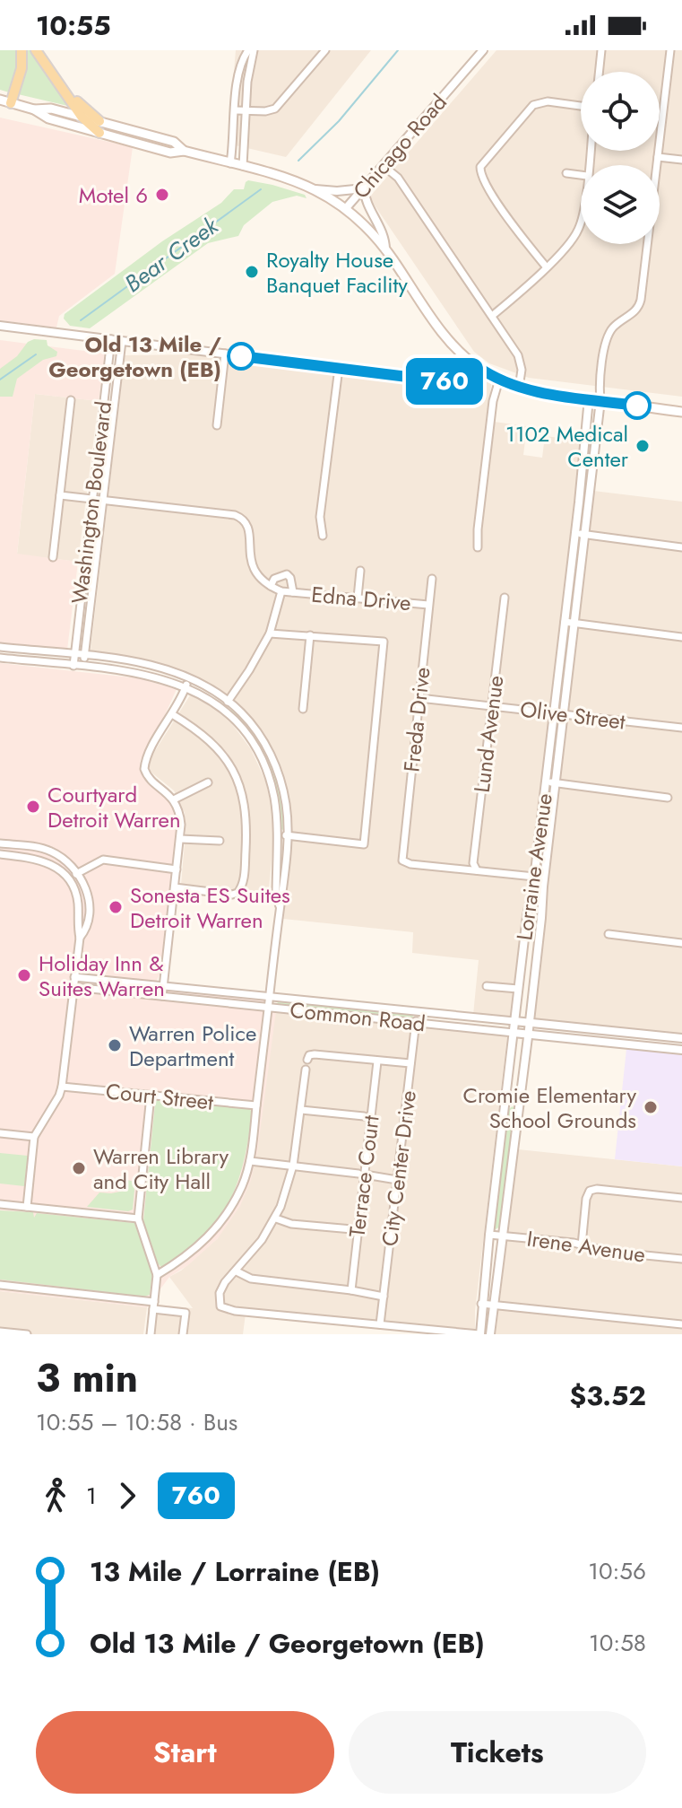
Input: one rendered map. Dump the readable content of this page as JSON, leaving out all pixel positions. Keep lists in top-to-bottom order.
{
  "streets": {
    "main road": ["Chicago Road"],
    "street": [
      "Washington Boulevard",
      "Edna Drive",
      "Olive Street",
      "Freda Drive",
      "Lund Avenue",
      "Lorraine Avenue",
      "Common Road",
      "Court Street",
      "City Center Drive",
      "Terrace Court",
      "Irene Avenue"
    ]
  },
  "crossings": [
    ["Edna Drive", "Freda Drive"],
    ["Olive Street", "Freda Drive"],
    ["Olive Street", "Lund Avenue"],
    ["Olive Street", "Lorraine Avenue"],
    ["Freda Drive", "Lund Avenue"],
    ["Lorraine Avenue", "Common Road"],
    ["Lorraine Avenue", "Irene Avenue"],
    ["Common Road", "City Center Drive"]
  ],
  "water": ["Bear Creek"],
  "places": [
    "Motel 6",
    "Royalty House Banquet Facility",
    "Old 13 Mile / Georgetown (EB)",
    "1102 Medical Center",
    "Courtyard Detroit Warren",
    "Sonesta ES Suites Detroit Warren",
    "Holiday Inn & Suites Warren",
    "Warren Police Department",
    "Cromie Elementary School Grounds",
    "Warren Library and City Hall"
  ],
  "lines": ["bus line 760"],
  "page": {
    "status": "10:55",
    "on_map": "760",
    "heading": ["3 min", "10:55 – 10:58 · Bus", "$3.52"],
    "legs": ["1", "760"],
    "list": [
      {
        "name": "13 Mile / Lorraine (EB)",
        "value": "10:56"
      },
      {
        "name": "Old 13 Mile / Georgetown (EB)",
        "value": "10:58"
      }
    ],
    "buttons": ["Start", "Tickets"]
  }
}
